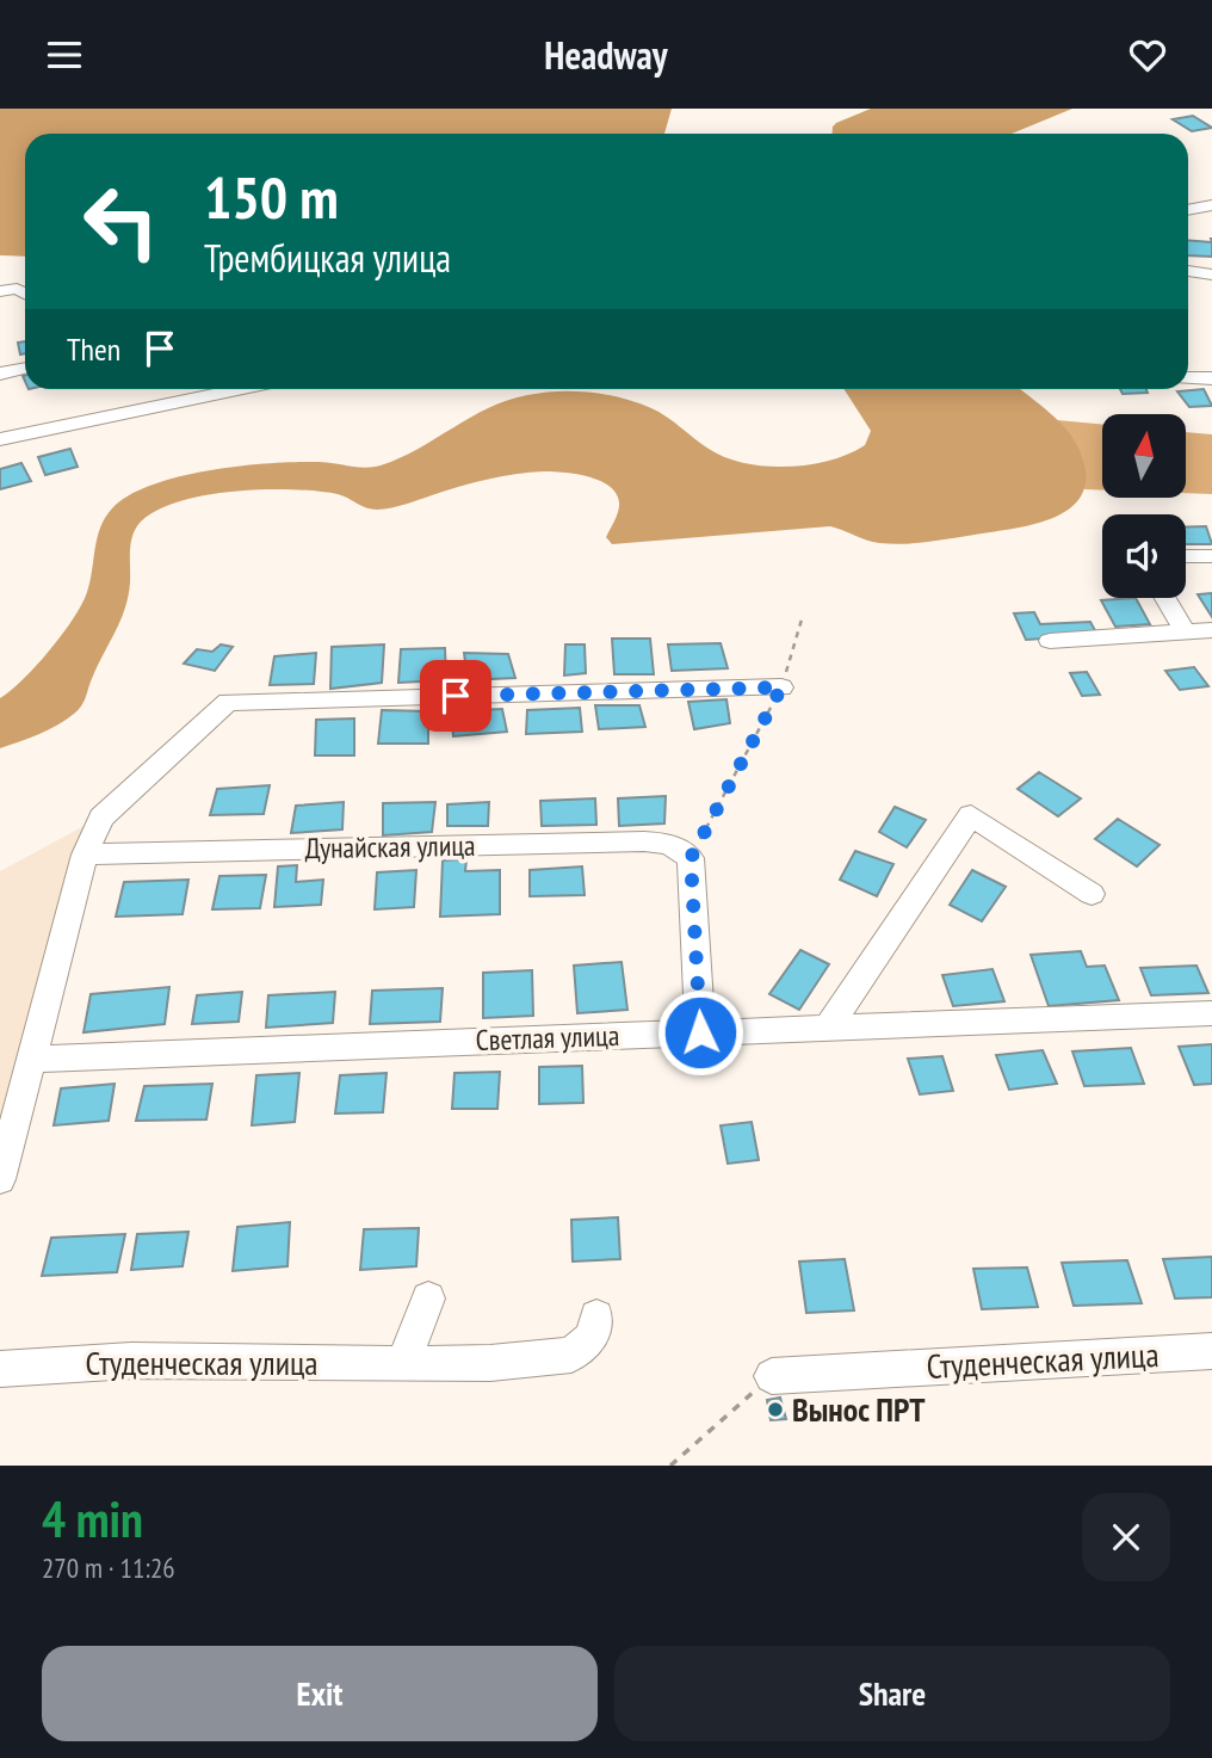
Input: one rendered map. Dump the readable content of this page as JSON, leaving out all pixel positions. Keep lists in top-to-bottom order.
{
  "streets": {
    "street": ["Дунайская улица", "Светлая улица", "Студенческая улица"]
  },
  "places": ["Вынос ПРТ"],
  "north": "top",
  "page": {
    "header": "Headway",
    "turn": ["150 m", "Трембицкая улица"],
    "then": "Then",
    "heading": ["4 min", "270 m · 11:26"],
    "buttons": ["Exit", "Share"]
  }
}
